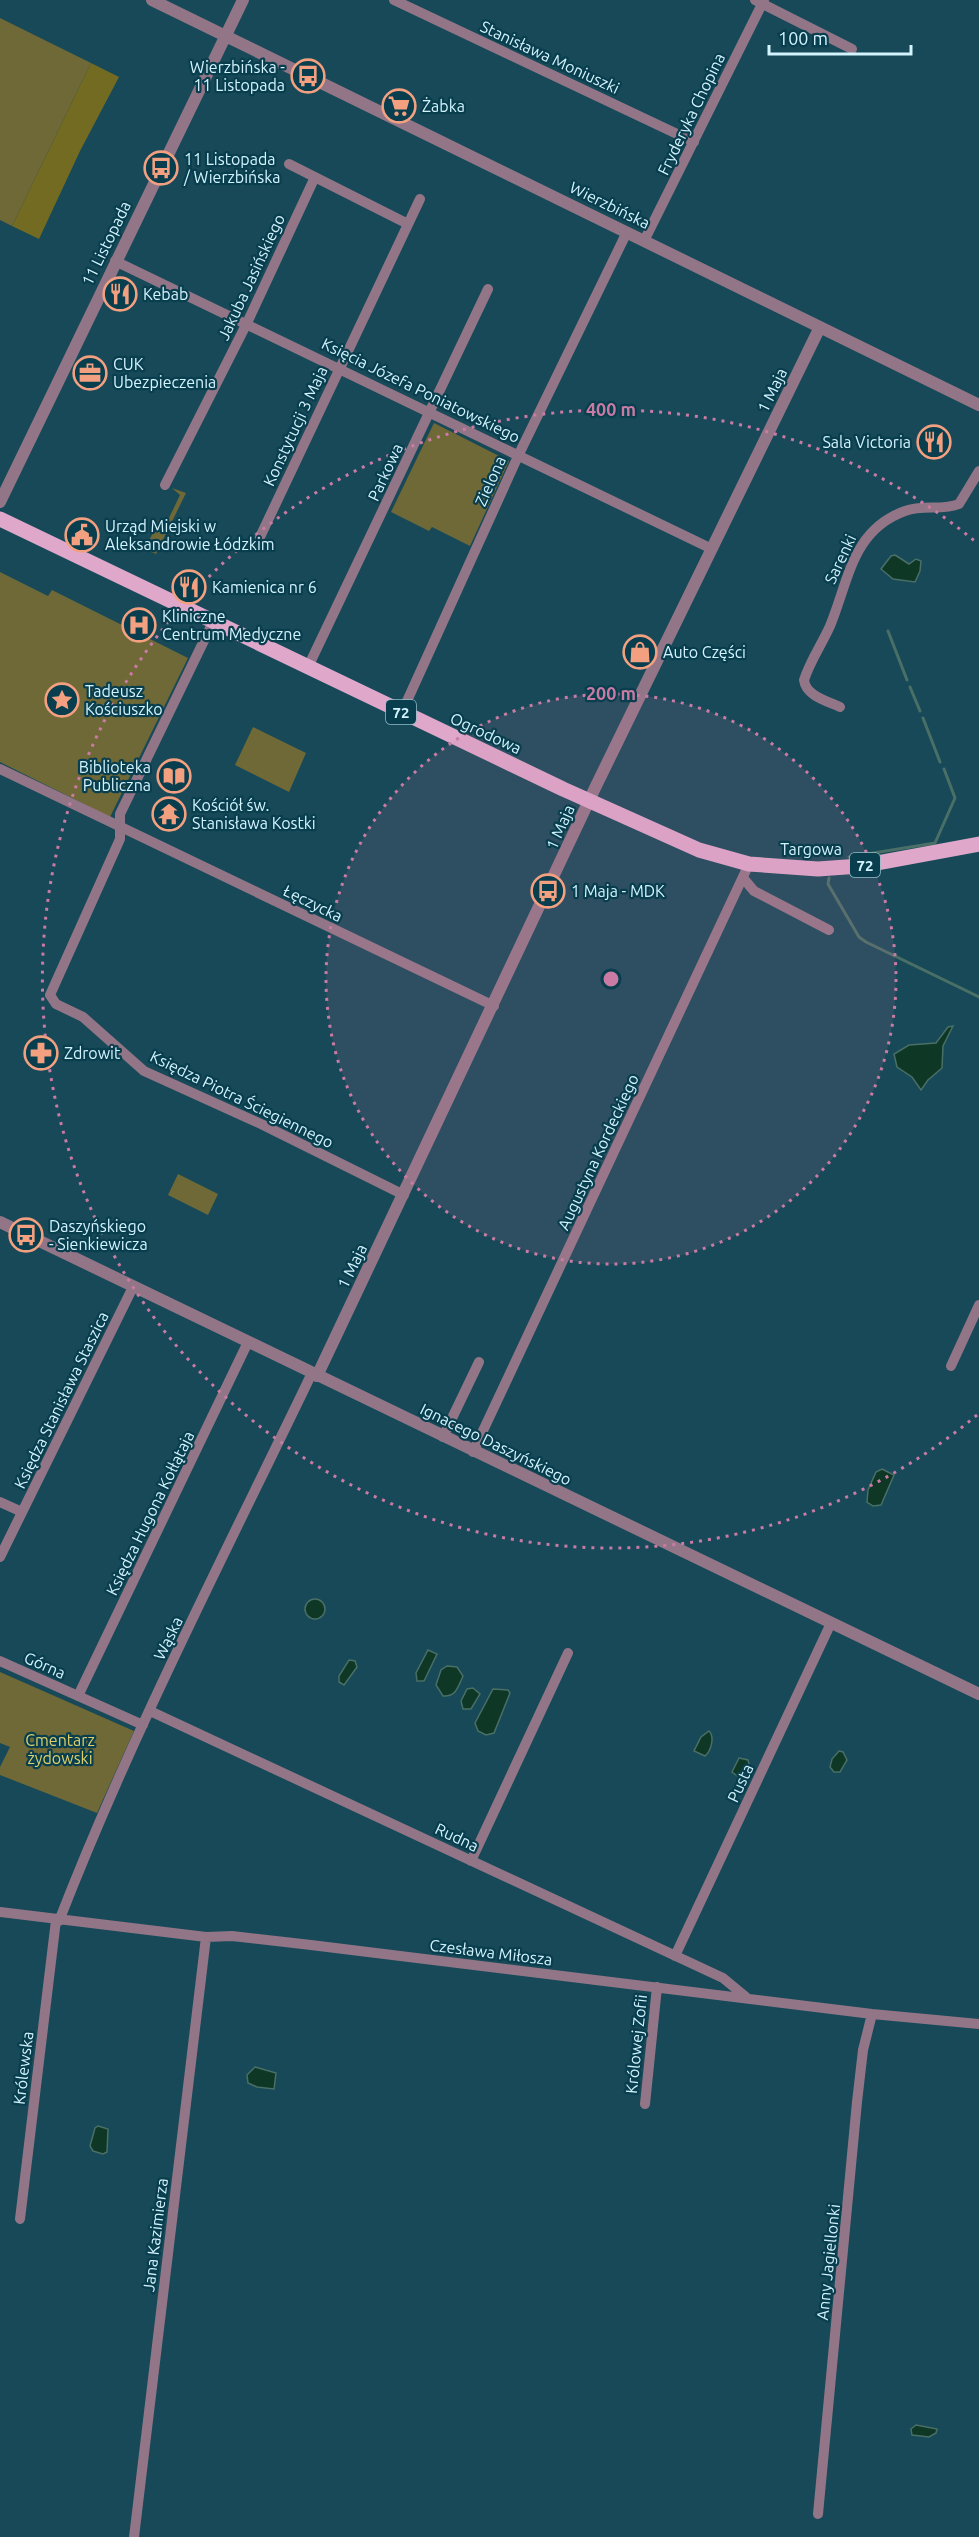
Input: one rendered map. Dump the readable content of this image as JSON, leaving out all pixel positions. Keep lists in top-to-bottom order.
{
  "streets": {
    "main road": ["72", "Ogrodowa", "Targowa"],
    "street": [
      "Stanisława Moniuszki",
      "Fryderyka Chopina",
      "Wierzbińska",
      "11 Listopada",
      "Jakuba Jasińskiego",
      "Księcia Józefa Poniatowskiego",
      "1 Maja",
      "Konstytucji 3 Maja",
      "Parkowa",
      "Zielona",
      "Sarenki",
      "Łęczycka",
      "Księdza Piotra Ściegiennego",
      "Augustyna Kordeckiego",
      "Księdza Stanisława Staszica",
      "Ignacego Daszyńskiego",
      "Księdza Hugona Kołłątaja",
      "Wąska",
      "Górna",
      "Pusta",
      "Rudna",
      "Czesława Miłosza",
      "Królowej Zofii",
      "Królewska",
      "Jana Kazimierza",
      "Anny Jagiellonki"
    ]
  },
  "crossings": [
    ["Stanisława Moniuszki", "Fryderyka Chopina"],
    ["Fryderyka Chopina", "Wierzbińska"],
    ["Wierzbińska", "11 Listopada"],
    ["Wierzbińska", "1 Maja"],
    ["Wierzbińska", "Zielona"],
    ["11 Listopada", "Księcia Józefa Poniatowskiego"],
    ["Jakuba Jasińskiego", "Księcia Józefa Poniatowskiego"],
    ["Księcia Józefa Poniatowskiego", "1 Maja"],
    ["Księcia Józefa Poniatowskiego", "Konstytucji 3 Maja"],
    ["Księcia Józefa Poniatowskiego", "Parkowa"],
    ["Księcia Józefa Poniatowskiego", "Zielona"],
    ["1 Maja", "Ogrodowa"],
    ["1 Maja", "Łęczycka"],
    ["1 Maja", "Księdza Piotra Ściegiennego"],
    ["1 Maja", "Ignacego Daszyńskiego"],
    ["1 Maja", "Wąska"],
    ["Parkowa", "Ogrodowa"],
    ["Zielona", "Ogrodowa"],
    ["72", "Ogrodowa"],
    ["Ogrodowa", "Targowa"],
    ["Ogrodowa", "Augustyna Kordeckiego"],
    ["Targowa", "Augustyna Kordeckiego"],
    ["Łęczycka", "Księdza Piotra Ściegiennego"],
    ["Augustyna Kordeckiego", "Ignacego Daszyńskiego"],
    ["Księdza Stanisława Staszica", "Ignacego Daszyńskiego"],
    ["Ignacego Daszyńskiego", "Księdza Hugona Kołłątaja"],
    ["Ignacego Daszyńskiego", "Wąska"],
    ["Ignacego Daszyńskiego", "Pusta"],
    ["Księdza Hugona Kołłątaja", "Górna"],
    ["Wąska", "Rudna"],
    ["Wąska", "Czesława Miłosza"],
    ["Wąska", "Królewska"],
    ["Pusta", "Rudna"],
    ["Rudna", "Czesława Miłosza"],
    ["Czesława Miłosza", "Królowej Zofii"],
    ["Czesława Miłosza", "Królewska"],
    ["Czesława Miłosza", "Jana Kazimierza"],
    ["Czesława Miłosza", "Anny Jagiellonki"]
  ],
  "parks": ["Cmentarz żydowski"],
  "places": {
    "bus stop": [
      "Wierzbińska - 11 Listopada",
      "11 Listopada / Wierzbińska",
      "1 Maja - MDK",
      "Daszyńskiego - Sienkiewicza"
    ],
    "supermarket": ["Żabka"],
    "restaurant": ["Kebab", "Sala Victoria", "Kamienica nr 6"],
    "office": ["CUK Ubezpieczenia"],
    "public building": ["Urząd Miejski w Aleksandrowie Łódzkim"],
    "hospital": ["Kliniczne Centrum Medyczne"],
    "shop": ["Auto Części"],
    "place": ["Tadeusz Kościuszko"],
    "library": ["Biblioteka Publiczna"],
    "temple": ["Kościół św. Stanisława Kostki"],
    "pharmacy": ["Zdrowit"]
  },
  "scale_bar": "100 m",
  "rings": ["400 m", "200 m"]
}
